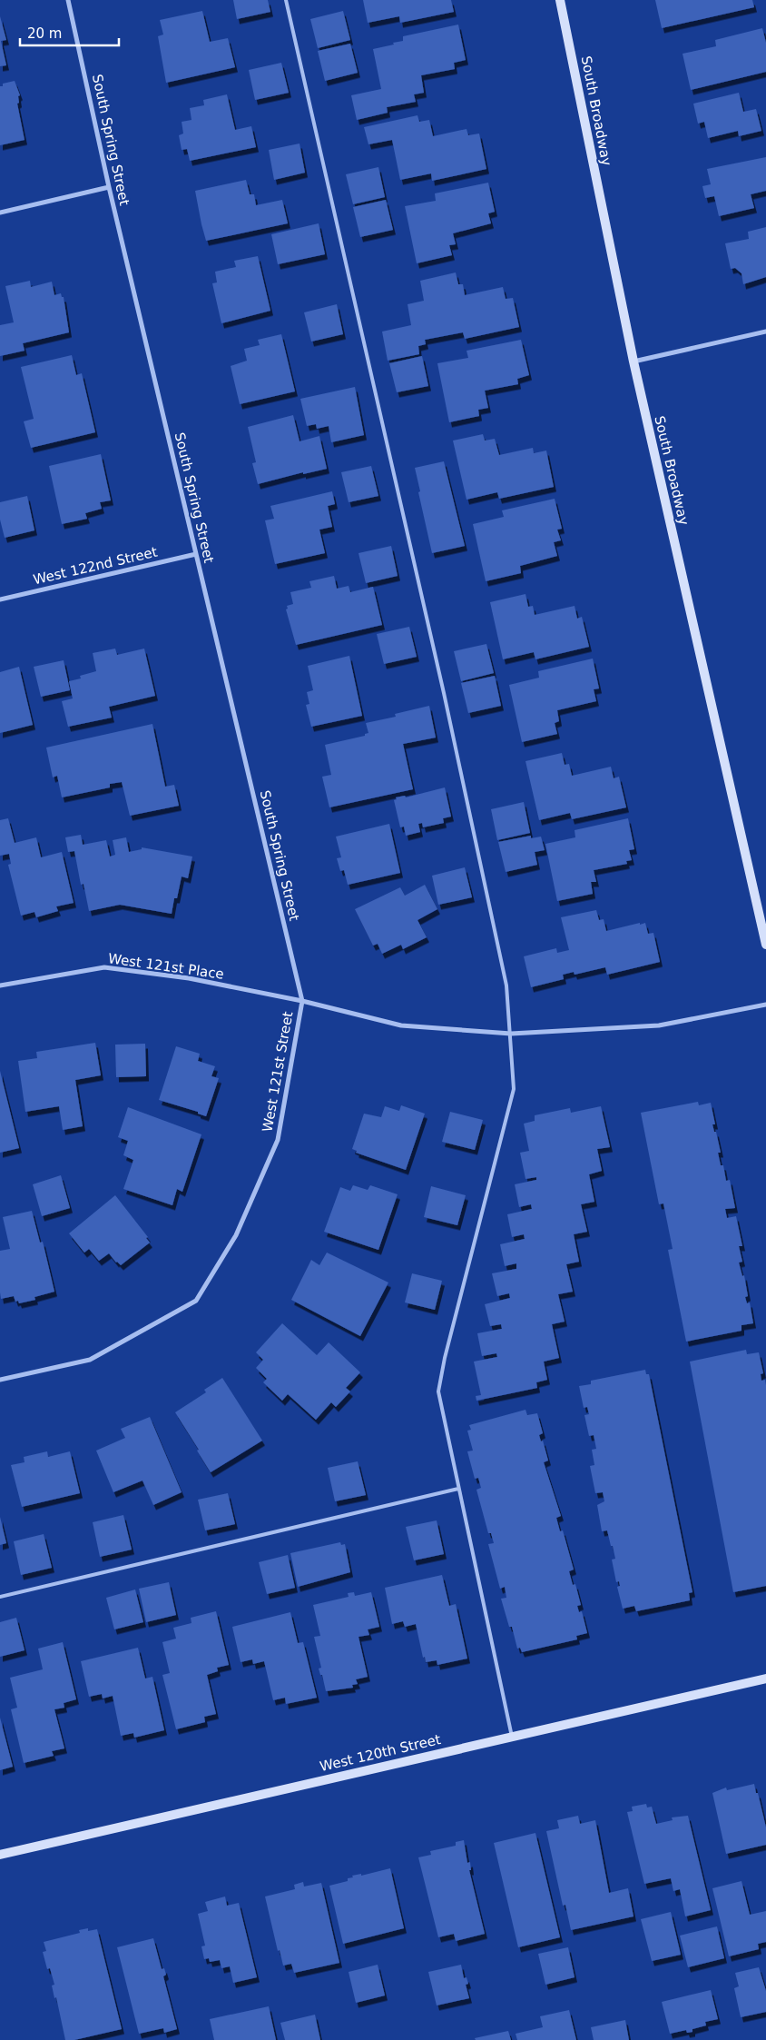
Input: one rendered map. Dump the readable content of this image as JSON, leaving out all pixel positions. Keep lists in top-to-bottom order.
{
  "streets": {
    "main road": ["South Broadway", "West 120th Street"],
    "street": [
      "South Spring Street",
      "West 122nd Street",
      "West 121st Place",
      "West 121st Street"
    ]
  },
  "crossings": [
    ["South Spring Street", "West 122nd Street"],
    ["South Spring Street", "West 121st Place"],
    ["South Spring Street", "West 121st Street"],
    ["West 121st Place", "West 121st Street"]
  ],
  "scale_bar": "20 m"
}
